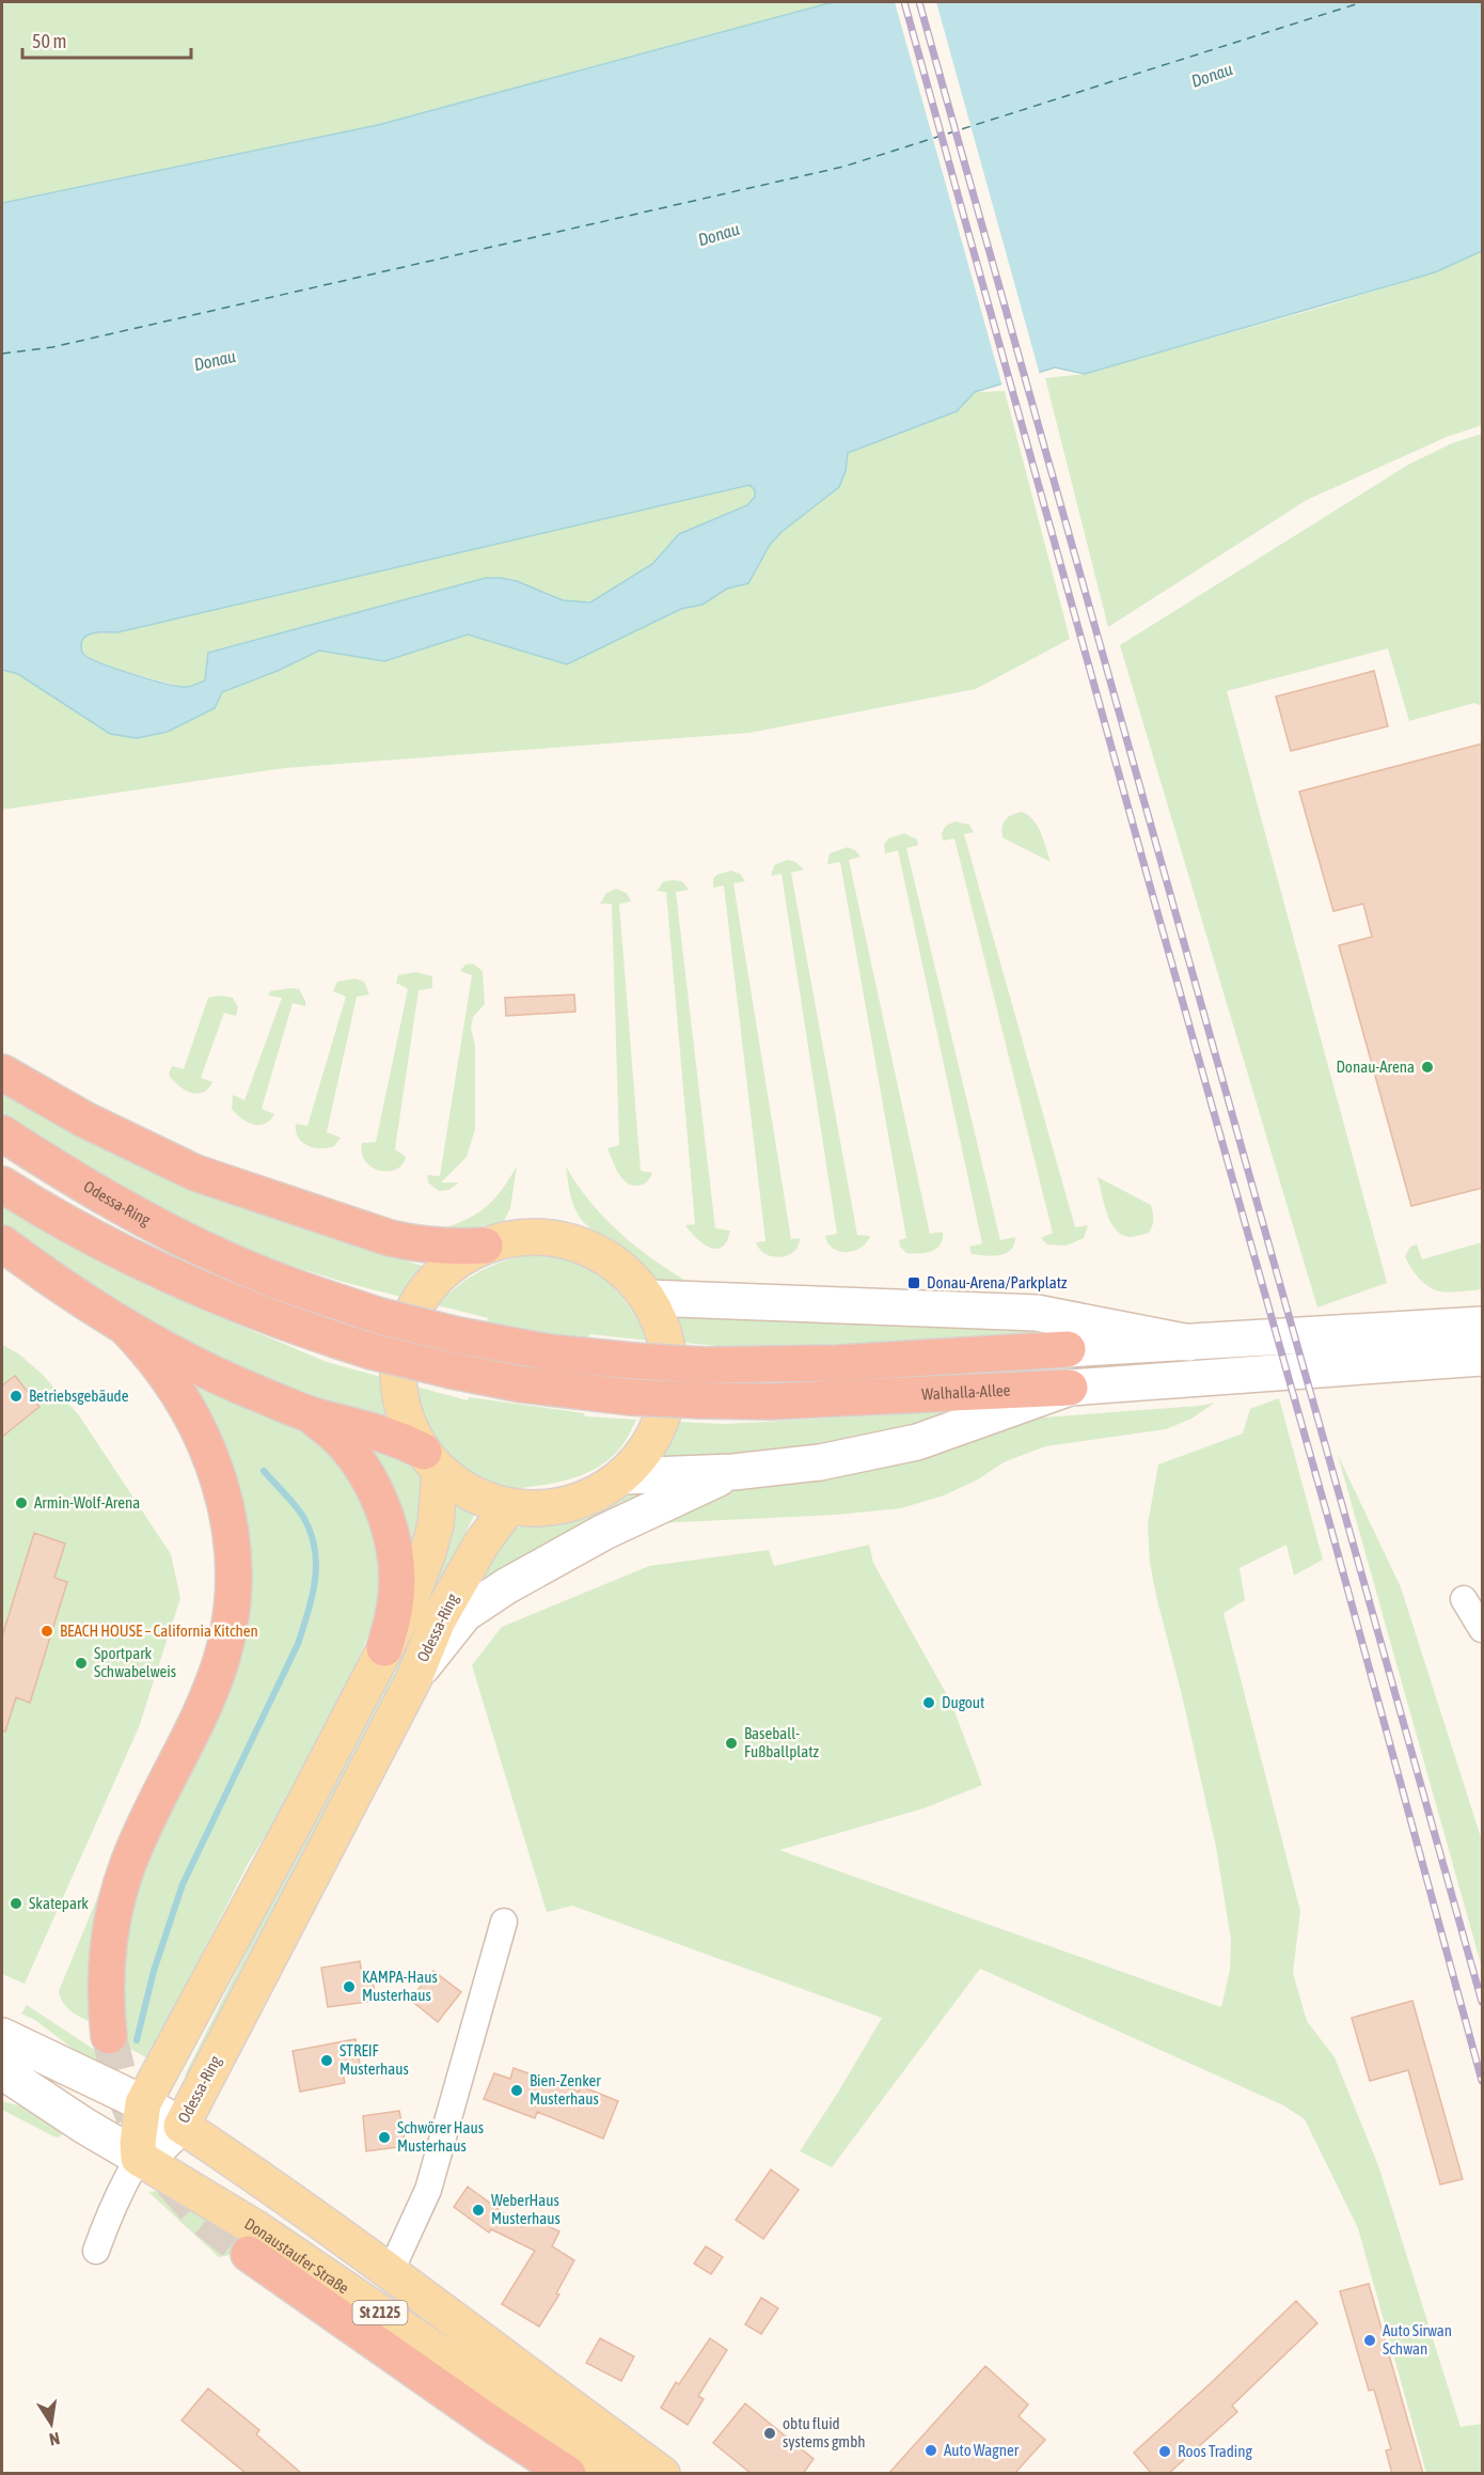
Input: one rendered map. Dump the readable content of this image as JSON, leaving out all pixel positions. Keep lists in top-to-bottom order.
{
  "streets": {
    "highway": ["Odessa-Ring", "Walhalla-Allee"],
    "main road": ["Donaustaufer Straße", "St 2125"]
  },
  "crossings": [
    ["Odessa-Ring", "Donaustaufer Straße"],
    ["Odessa-Ring", "St 2125"]
  ],
  "water": ["Donau"],
  "places": {
    "other": [
      "Donau-Arena",
      "Betriebsgebäude",
      "Armin-Wolf-Arena",
      "BEACH HOUSE – California Kitchen",
      "Sportpark Schwabelweis",
      "Dugout",
      "Baseball- Fußballplatz",
      "Skatepark",
      "KAMPA-Haus Musterhaus",
      "STREIF Musterhaus",
      "Bien-Zenker Musterhaus",
      "Schwörer Haus Musterhaus",
      "WeberHaus Musterhaus",
      "Auto Sirwan Schwan",
      "obtu fluid systems gmbh",
      "Auto Wagner",
      "Roos Trading"
    ],
    "transit": ["Donau-Arena/Parkplatz"]
  },
  "scale_bar": "50 m",
  "north": "bottom"
}
